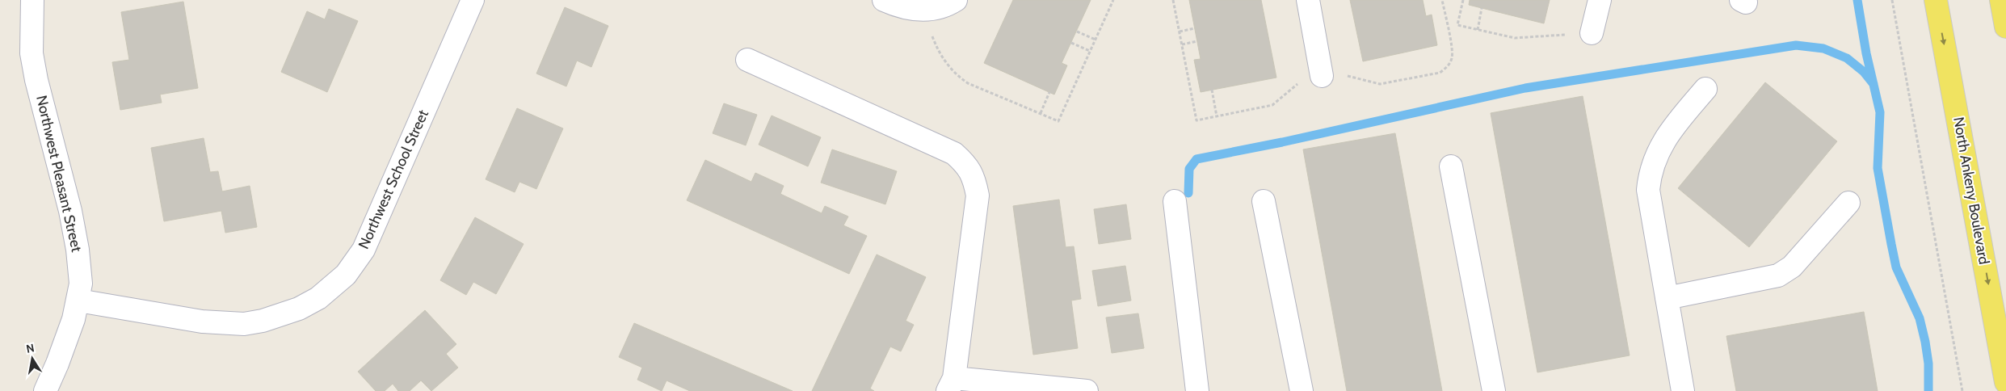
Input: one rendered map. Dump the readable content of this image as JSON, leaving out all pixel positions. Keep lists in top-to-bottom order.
{
  "streets": {
    "main road": ["North Ankeny Boulevard"],
    "street": ["Northwest Pleasant Street", "Northwest School Street"]
  },
  "crossings": [
    ["Northwest Pleasant Street", "Northwest School Street"]
  ],
  "one_way": ["North Ankeny Boulevard"],
  "north": "top"
}
